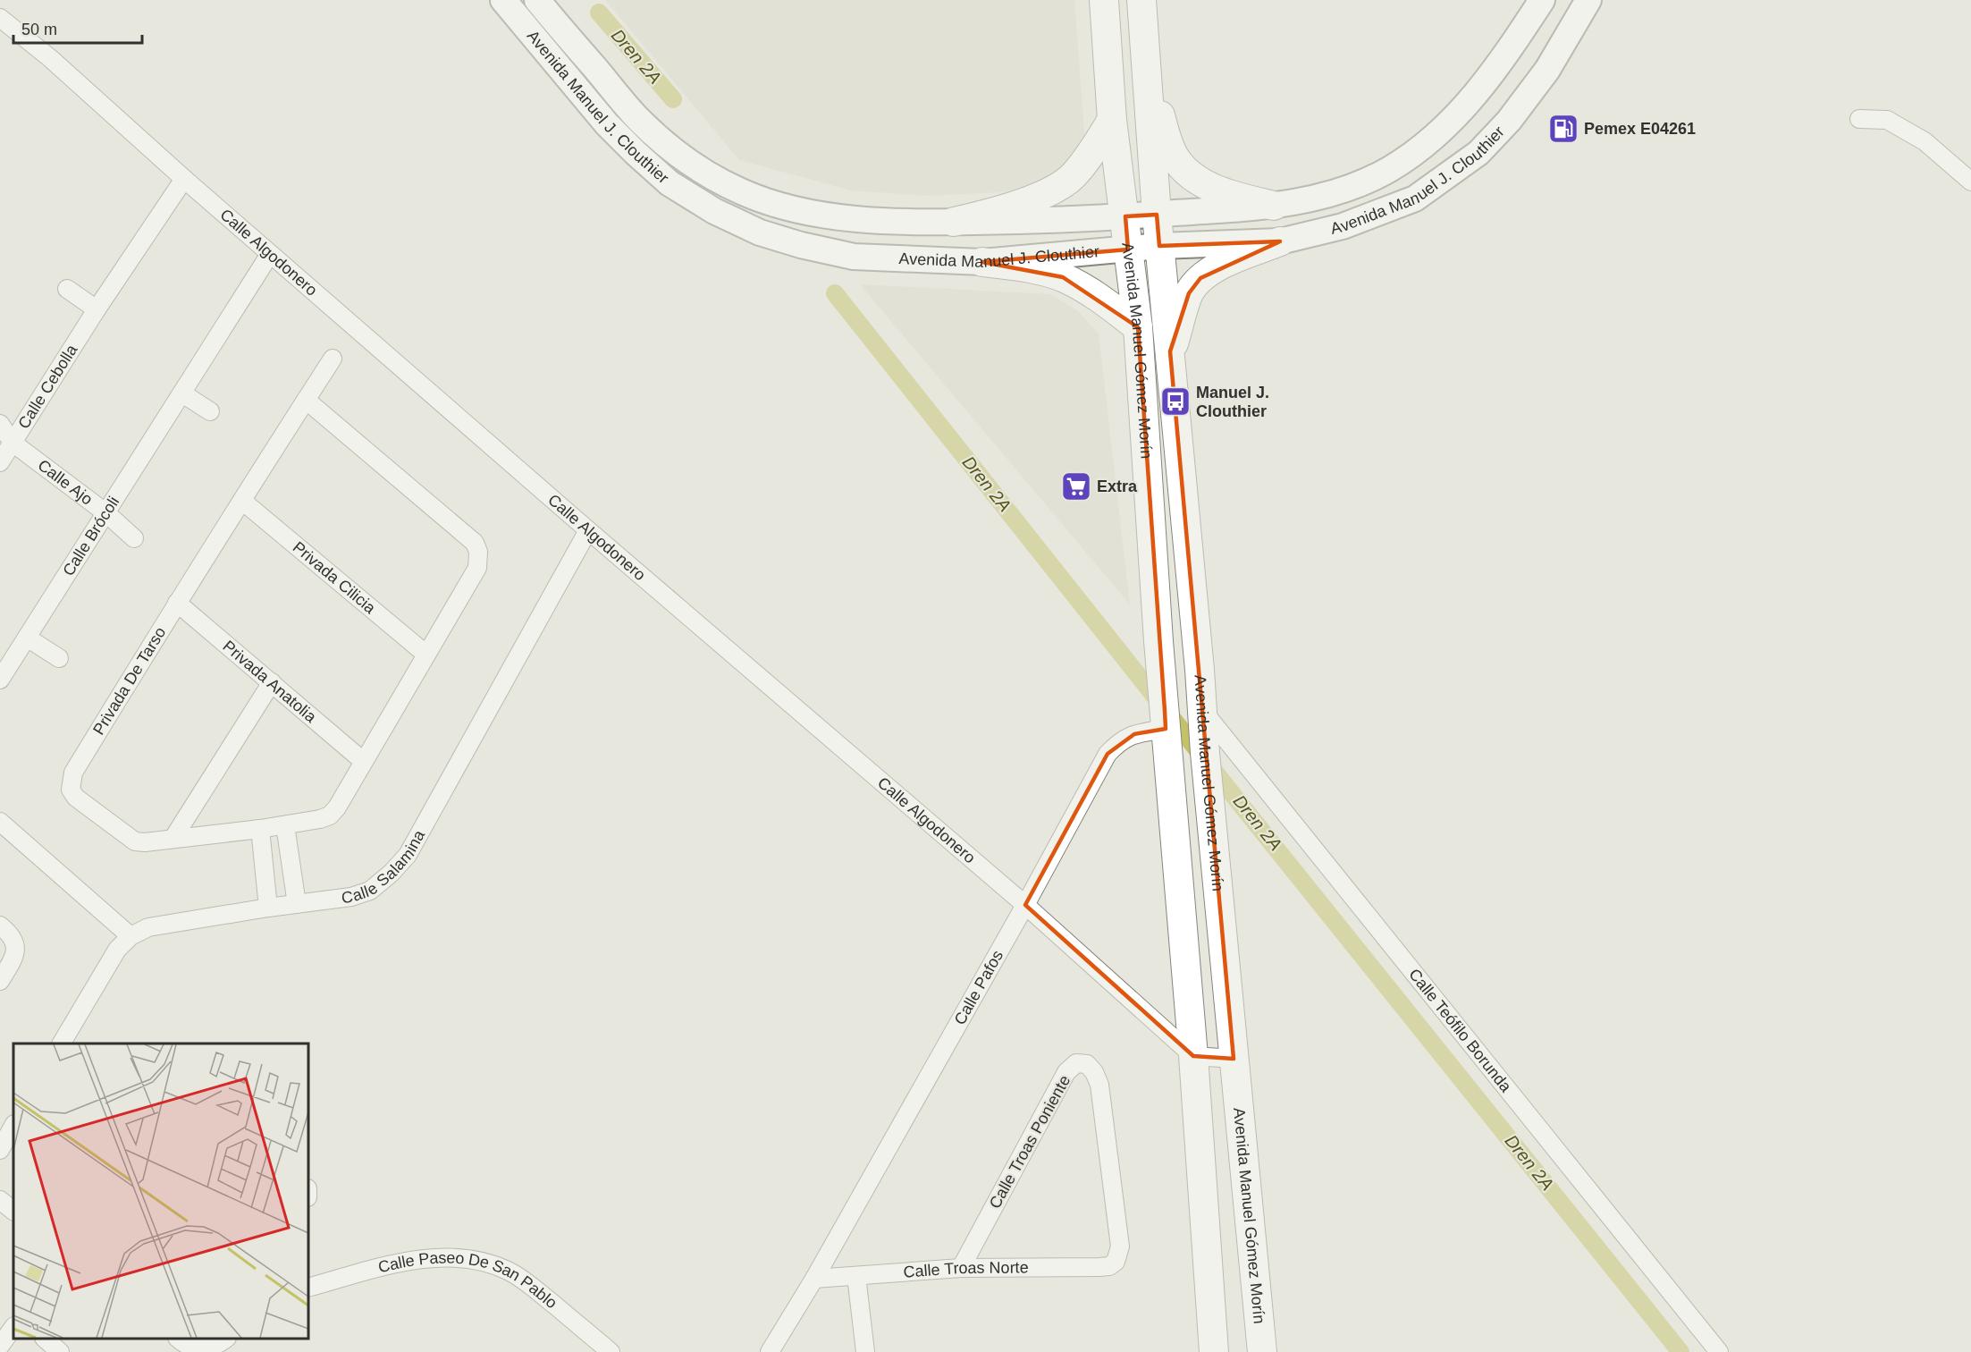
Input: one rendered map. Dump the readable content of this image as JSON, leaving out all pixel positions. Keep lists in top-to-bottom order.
{
  "streets": {
    "main road": ["Avenida Manuel J. Clouthier", "Avenida Manuel Gómez Morín"],
    "street": [
      "Calle Algodonero",
      "Calle Cebolla",
      "Calle Ajo",
      "Calle Brócoli",
      "Privada Cilicia",
      "Privada De Tarso",
      "Privada Anatolia",
      "Calle Salamina",
      "Calle Pafos",
      "Calle Teófilo Borunda",
      "Calle Troas Poniente",
      "Calle Troas Norte",
      "Calle Paseo De San Pablo"
    ]
  },
  "crossings": [
    ["Avenida Manuel J. Clouthier", "Avenida Manuel Gómez Morín"],
    ["Calle Algodonero", "Avenida Manuel Gómez Morín"],
    ["Calle Algodonero", "Calle Cebolla"],
    ["Calle Algodonero", "Calle Brócoli"],
    ["Calle Algodonero", "Calle Salamina"],
    ["Calle Algodonero", "Calle Pafos"],
    ["Avenida Manuel Gómez Morín", "Calle Pafos"],
    ["Avenida Manuel Gómez Morín", "Calle Teófilo Borunda"],
    ["Calle Cebolla", "Calle Ajo"],
    ["Calle Ajo", "Calle Brócoli"],
    ["Privada Cilicia", "Privada De Tarso"],
    ["Privada De Tarso", "Privada Anatolia"],
    ["Calle Pafos", "Calle Troas Norte"],
    ["Calle Troas Poniente", "Calle Troas Norte"]
  ],
  "water": ["Dren 2A"],
  "places": {
    "fuel station": ["Pemex E04261"],
    "bus stop": ["Manuel J. Clouthier"],
    "supermarket": ["Extra"]
  },
  "scale_bar": "50 m"
}
